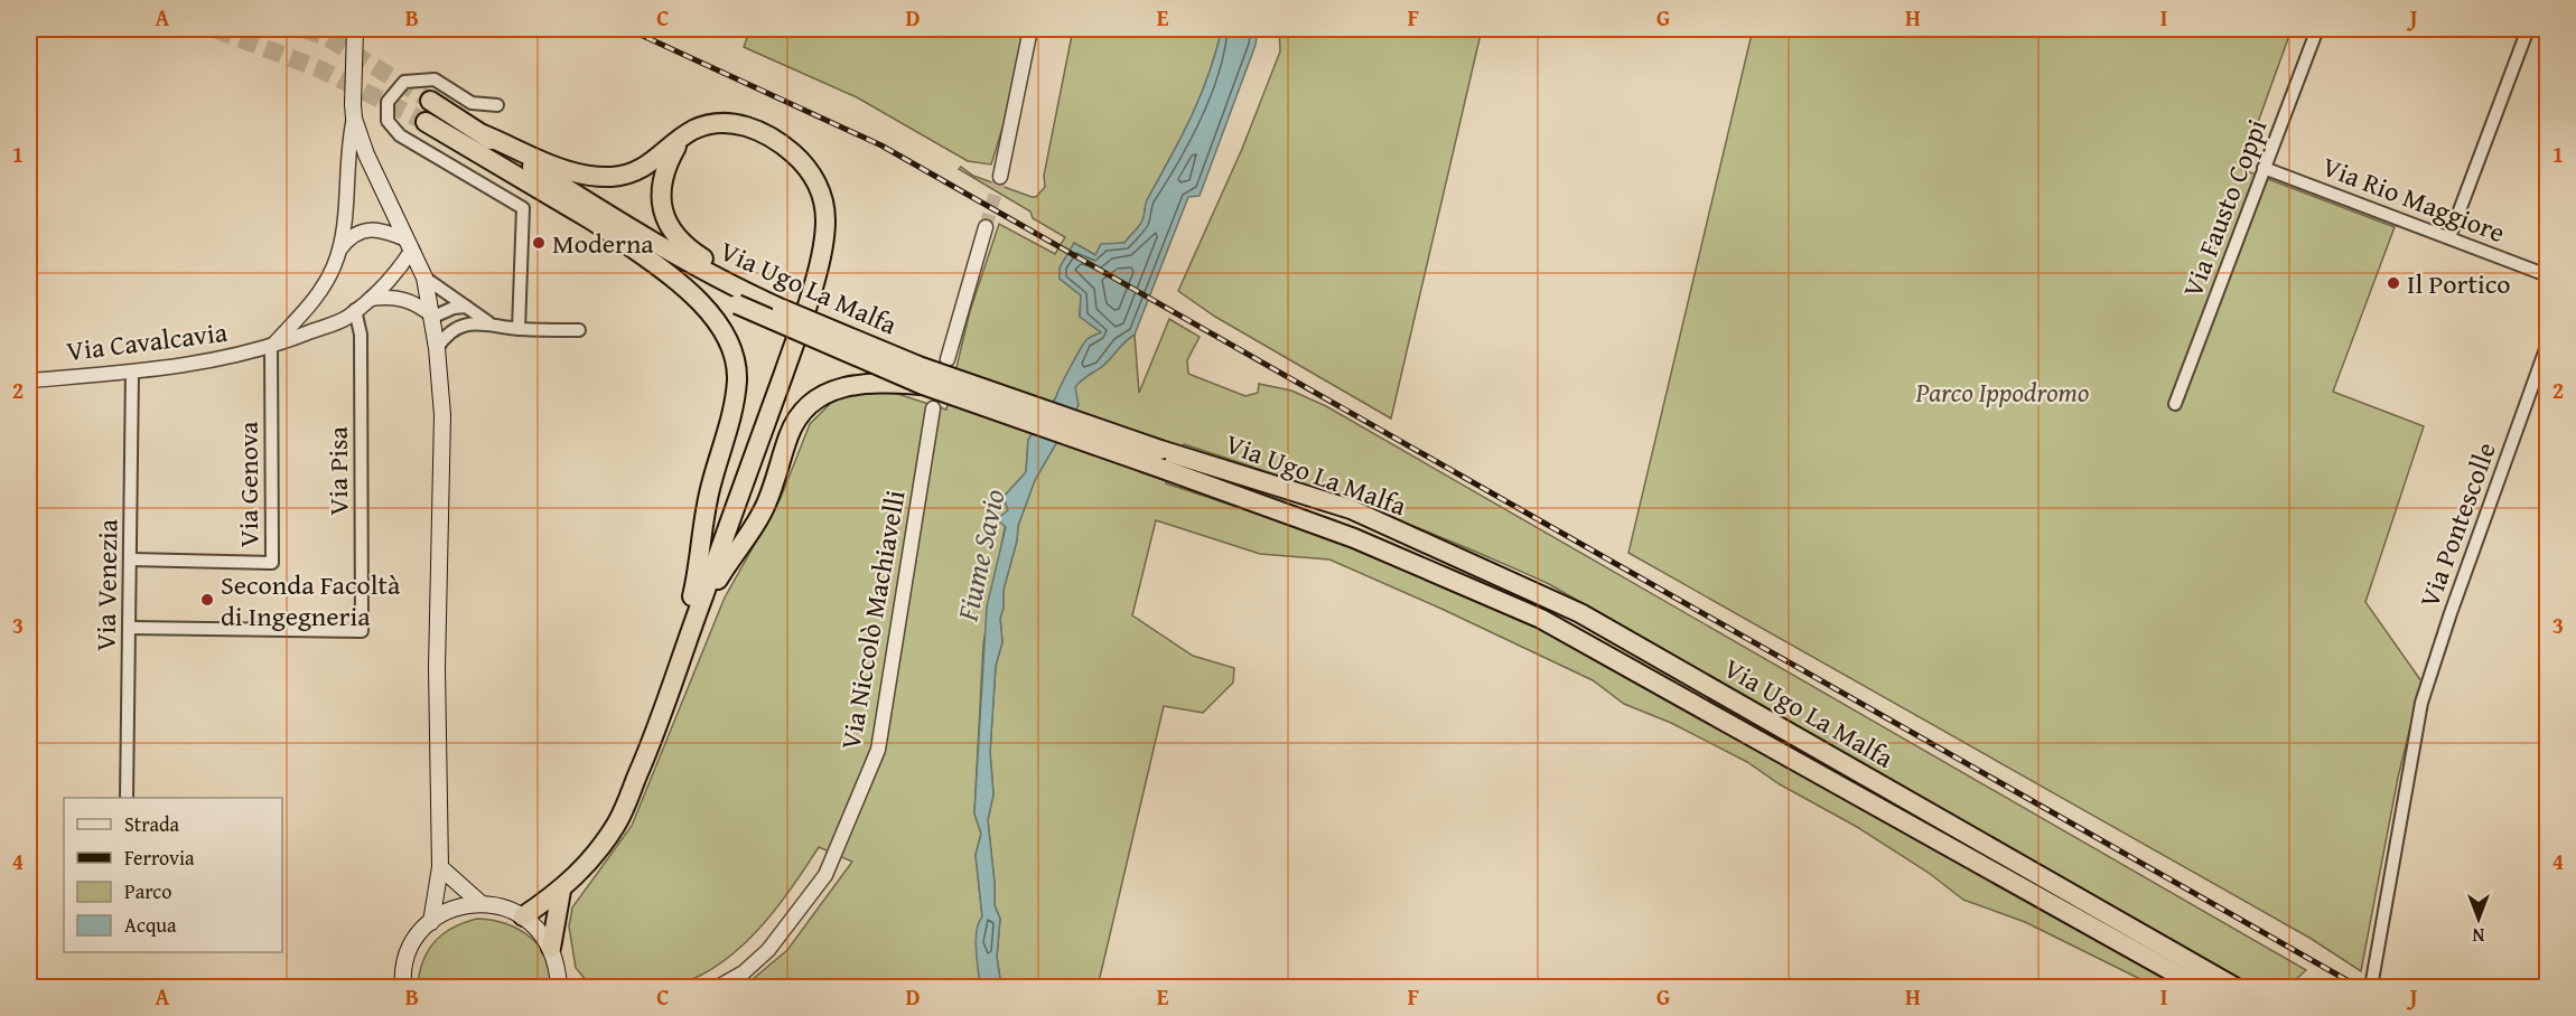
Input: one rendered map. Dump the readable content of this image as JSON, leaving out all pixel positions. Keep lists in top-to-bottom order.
{
  "streets": {
    "highway": ["Via Ugo La Malfa"],
    "street": [
      "Via Rio Maggiore",
      "Via Fausto Coppi",
      "Via Cavalcavia",
      "Via Pisa",
      "Via Genova",
      "Via Pontescolle",
      "Via Venezia",
      "Via Niccolò Machiavelli"
    ]
  },
  "crossings": [
    ["Via Rio Maggiore", "Via Fausto Coppi"],
    ["Via Cavalcavia", "Via Pisa"],
    ["Via Cavalcavia", "Via Genova"],
    ["Via Cavalcavia", "Via Venezia"],
    ["Via Pisa", "Via Venezia"],
    ["Via Genova", "Via Venezia"]
  ],
  "water": ["Fiume Savio"],
  "parks": ["Parco Ippodromo"],
  "places": ["Moderna", "Il Portico", "Seconda Facoltà di Ingegneria"],
  "legend": [
    "Strada",
    "Ferrovia",
    "Parco",
    "Acqua"
  ],
  "north": "bottom",
  "grid": {
    "columns": [
      "A",
      "B",
      "C",
      "D",
      "E",
      "F",
      "G",
      "H",
      "I",
      "J"
    ],
    "rows": [
      "1",
      "2",
      "3",
      "4"
    ]
  }
}
